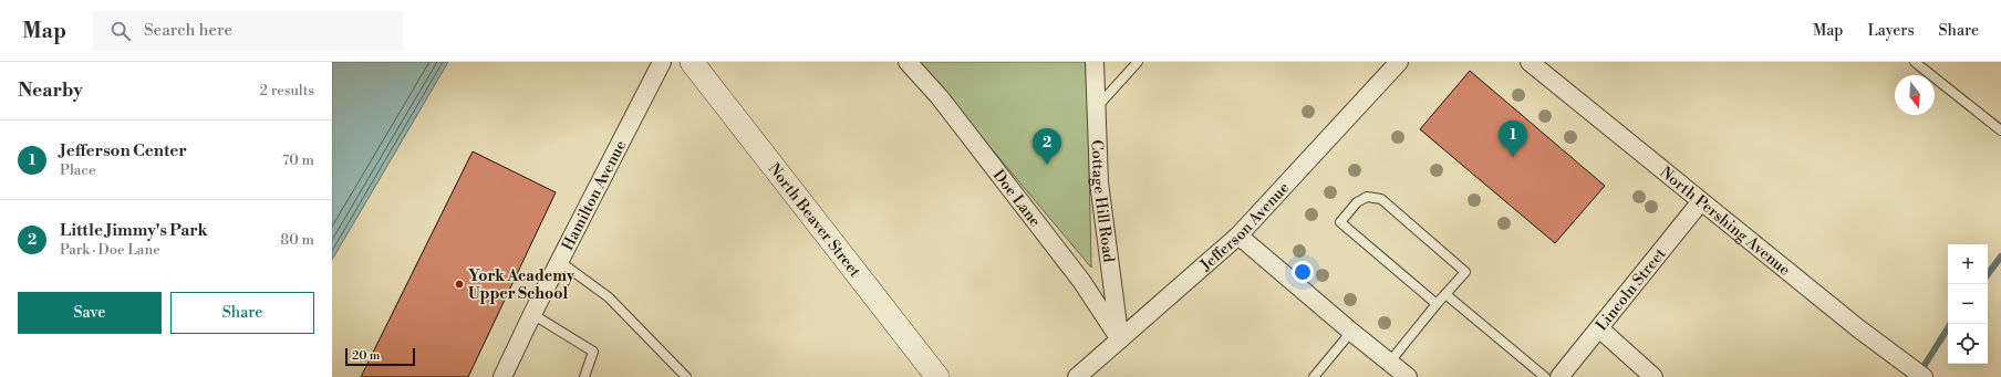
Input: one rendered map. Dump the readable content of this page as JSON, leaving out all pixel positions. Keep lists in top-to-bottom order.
{
  "streets": {
    "street": [
      "Hamilton Avenue",
      "Doe Lane",
      "Cottage Hill Road",
      "North Beaver Street",
      "North Pershing Avenue",
      "Jefferson Avenue",
      "Lincoln Street"
    ]
  },
  "crossings": [
    ["Doe Lane", "Cottage Hill Road"],
    ["Doe Lane", "Jefferson Avenue"],
    ["Cottage Hill Road", "Jefferson Avenue"],
    ["North Pershing Avenue", "Lincoln Street"]
  ],
  "places": ["York Academy Upper School"],
  "scale_bar": "20 m",
  "north": "bottom",
  "page": {
    "header": "Map",
    "search": "Search here",
    "nav": ["Map", "Layers", "Share"],
    "heading": ["Nearby", "2 results"],
    "list": [
      {
        "mark": "1",
        "name": "Jefferson Center",
        "note": "Place",
        "value": "70 m"
      },
      {
        "mark": "2",
        "name": "Little Jimmy's Park",
        "note": "Park · Doe Lane",
        "value": "80 m"
      }
    ],
    "pins": ["1", "2"],
    "map_buttons": ["+", "−"],
    "buttons": ["Save", "Share"],
    "scale": "20 m"
  }
}
